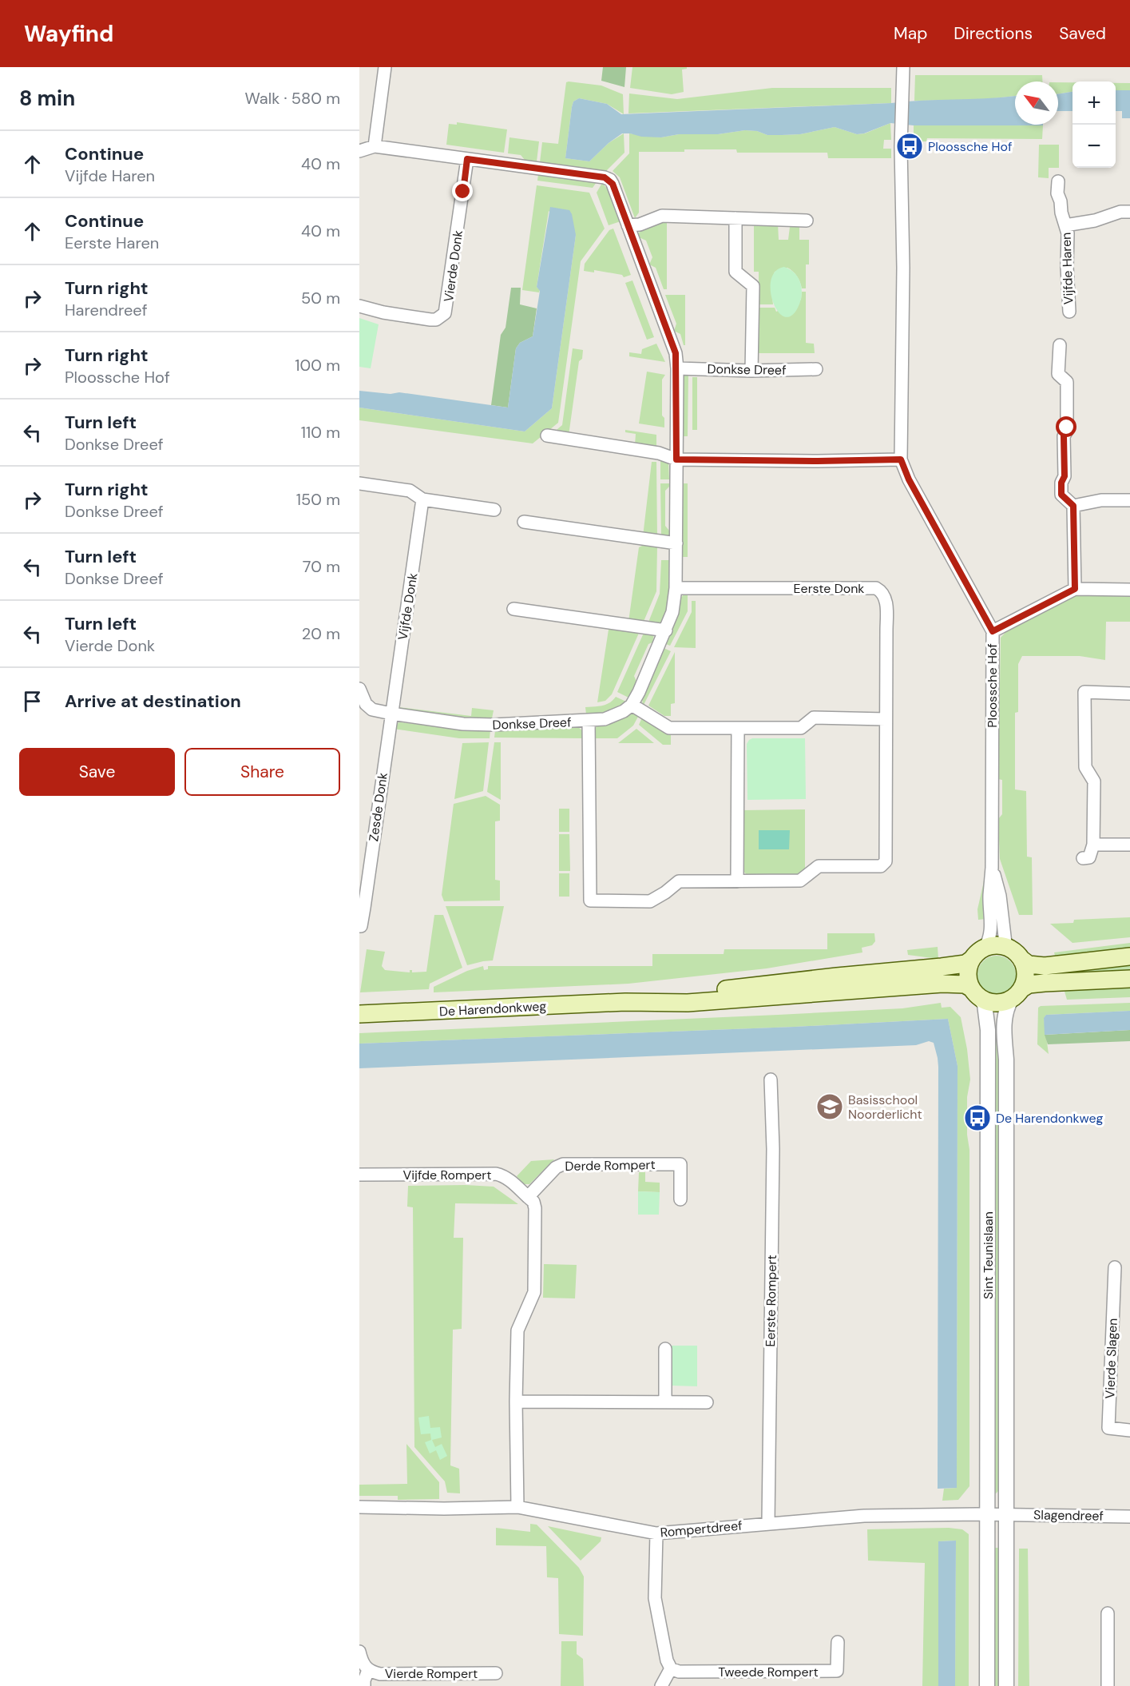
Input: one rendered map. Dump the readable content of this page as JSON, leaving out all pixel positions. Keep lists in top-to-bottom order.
{
  "streets": {
    "main road": ["De Harendonkweg"],
    "street": [
      "Vierde Donk",
      "Vijfde Haren",
      "Donkse Dreef",
      "Eerste Donk",
      "Vijfde Donk",
      "Ploossche Hof",
      "Zesde Donk",
      "Derde Rompert",
      "Vijfde Rompert",
      "Sint Teunislaan",
      "Eerste Rompert",
      "Vierde Slagen",
      "Slagendreef",
      "Rompertdreef",
      "Tweede Rompert",
      "Vierde Rompert"
    ]
  },
  "crossings": [
    ["Donkse Dreef", "Eerste Donk"],
    ["Donkse Dreef", "Vijfde Donk"],
    ["Donkse Dreef", "Zesde Donk"],
    ["Vijfde Donk", "Zesde Donk"],
    ["Ploossche Hof", "De Harendonkweg"],
    ["Ploossche Hof", "Sint Teunislaan"],
    ["De Harendonkweg", "Sint Teunislaan"],
    ["Derde Rompert", "Vijfde Rompert"],
    ["Sint Teunislaan", "Slagendreef"],
    ["Sint Teunislaan", "Rompertdreef"],
    ["Eerste Rompert", "Rompertdreef"]
  ],
  "places": {
    "bus stop": ["Ploossche Hof", "De Harendonkweg"],
    "school or university": ["Basisschool Noorderlicht"]
  },
  "north": "top left",
  "page": {
    "header": "Wayfind",
    "nav": ["Map", "Directions", "Saved"],
    "heading": ["8 min", "Walk · 580 m"],
    "map_buttons": ["+", "−"],
    "list": [
      ["Continue", "Vijfde Haren", "40 m"],
      ["Continue", "Eerste Haren", "40 m"],
      ["Turn right", "Harendreef", "50 m"],
      ["Turn right", "Ploossche Hof", "100 m"],
      ["Turn left", "Donkse Dreef", "110 m"],
      ["Turn right", "Donkse Dreef", "150 m"],
      ["Turn left", "Donkse Dreef", "70 m"],
      ["Turn left", "Vierde Donk", "20 m"],
      "Arrive at destination"
    ],
    "buttons": ["Save", "Share"]
  }
}
